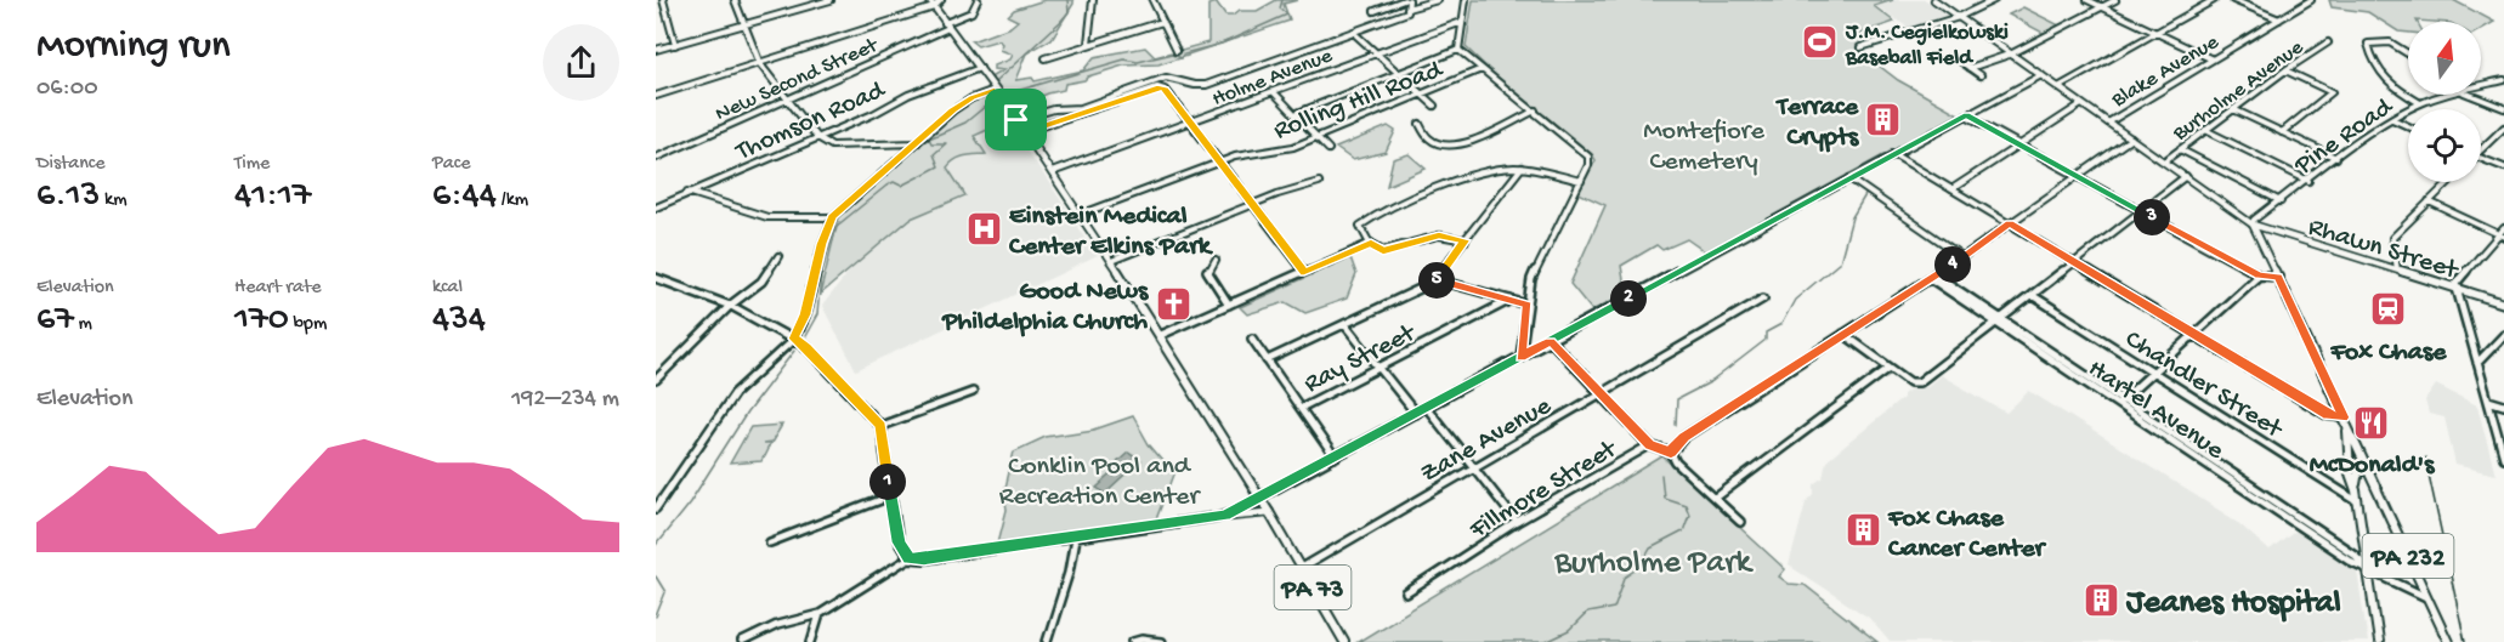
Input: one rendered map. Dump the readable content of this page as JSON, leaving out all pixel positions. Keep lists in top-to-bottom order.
{
  "streets": {
    "main road": ["Rhawn Street", "PA 232", "PA 73"],
    "street": [
      "Blake Avenue",
      "Holme Avenue",
      "New Second Street",
      "Burholme Avenue",
      "Rolling Hill Road",
      "Thomson Road",
      "Pine Road",
      "Ray Street",
      "Chandler Street",
      "Hartel Avenue",
      "Zane Avenue",
      "Fillmore Street"
    ]
  },
  "crossings": [
    ["Blake Avenue", "PA 232"],
    ["Holme Avenue", "PA 73"],
    ["New Second Street", "PA 73"],
    ["Burholme Avenue", "Chandler Street"],
    ["Burholme Avenue", "Hartel Avenue"],
    ["Burholme Avenue", "PA 232"],
    ["Rolling Hill Road", "PA 73"],
    ["Thomson Road", "PA 73"],
    ["Pine Road", "Rhawn Street"],
    ["Pine Road", "PA 232"],
    ["Rhawn Street", "PA 232"],
    ["Hartel Avenue", "PA 232"],
    ["Zane Avenue", "PA 73"]
  ],
  "parks": ["Montefiore Cemetery", "Conklin Pool and Recreation Center", "Burholme Park"],
  "places": {
    "sports": ["J.M. Cegielkowski Baseball Field"],
    "building": ["Terrace Crypts", "Fox Chase Cancer Center", "Jeanes Hospital"],
    "hospital": ["Einstein Medical Center Elkins Park"],
    "church": ["Good News Phildelphia Church"],
    "station": ["Fox Chase"],
    "restaurant": ["McDonald's"]
  },
  "north": "top",
  "page": {
    "heading": ["Morning run", "06:00"],
    "stats": [
      ["Distance", "6.13 km"],
      ["Time", "41:17"],
      ["Pace", "6:44 /km"],
      ["Elevation", "67 m"],
      ["Heart rate", "170 bpm"],
      ["kcal", "434"]
    ],
    "pins": [
      "3",
      "4",
      "5",
      "2",
      "1"
    ],
    "chart": ["Elevation", "192–234 m"]
  }
}
